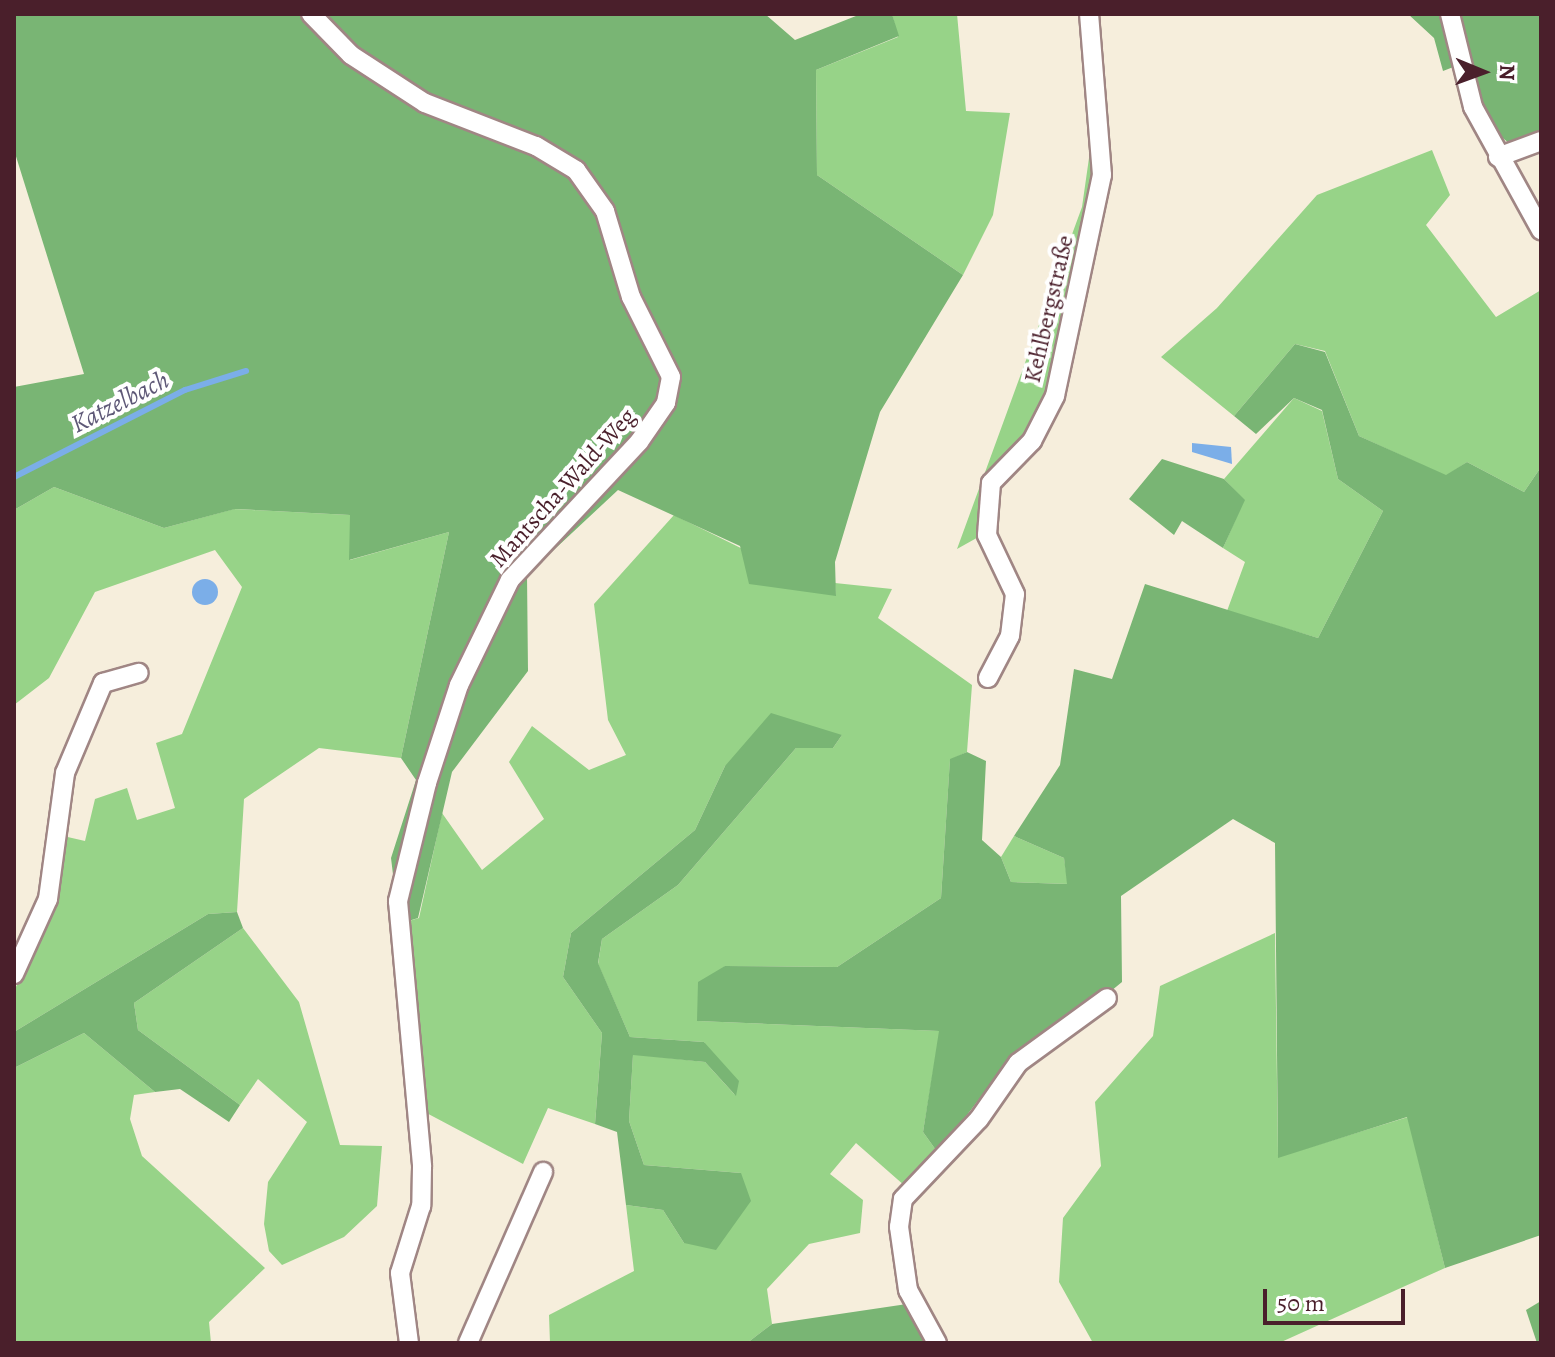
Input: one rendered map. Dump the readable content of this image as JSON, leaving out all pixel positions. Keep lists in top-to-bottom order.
{
  "streets": {
    "street": ["Kehlbergstraße", "Mantscha-Wald-Weg"]
  },
  "water": ["Katzelbach"],
  "scale_bar": "50 m",
  "north": "right"
}
